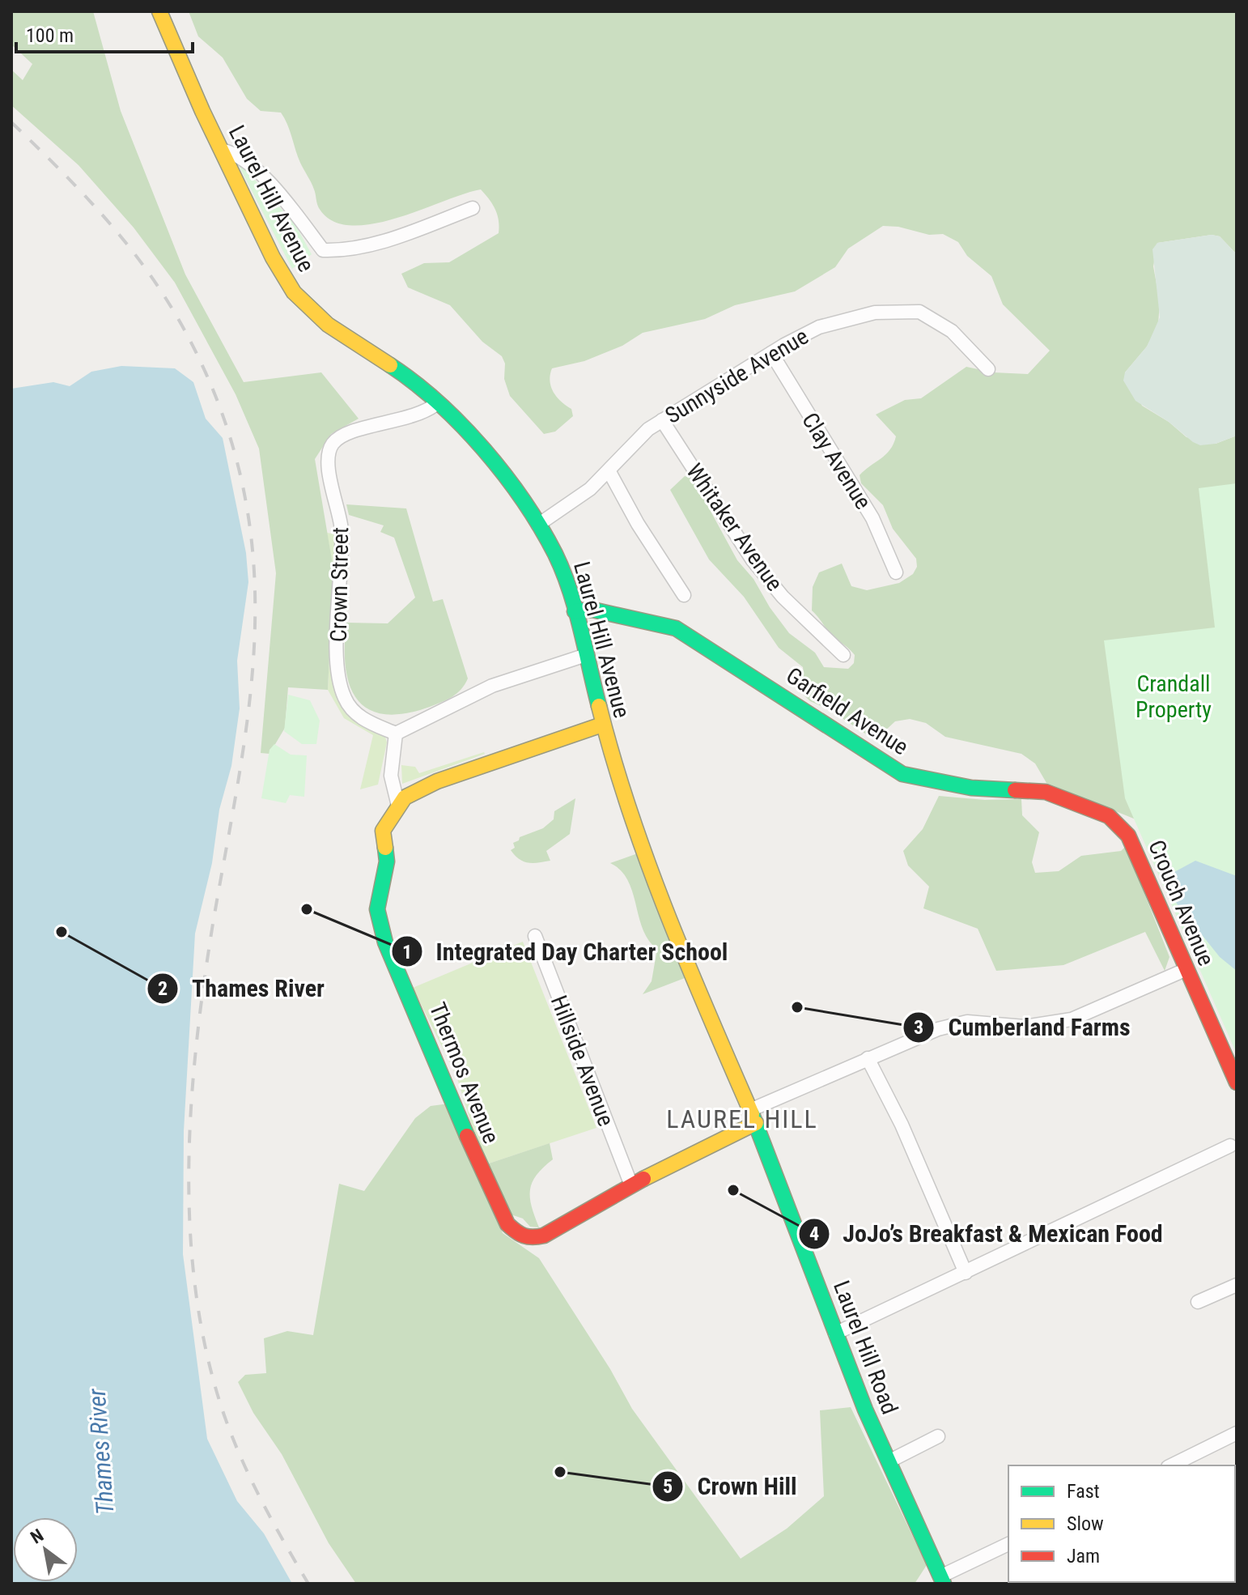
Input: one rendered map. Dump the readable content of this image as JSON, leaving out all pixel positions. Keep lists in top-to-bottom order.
{
  "streets": {
    "main road": [
      "Laurel Hill Avenue",
      "Garfield Avenue",
      "Crouch Avenue",
      "Thermos Avenue",
      "Laurel Hill Road"
    ],
    "street": [
      "Sunnyside Avenue",
      "Clay Avenue",
      "Whitaker Avenue",
      "Crown Street",
      "Hillside Avenue"
    ]
  },
  "crossings": [
    ["Laurel Hill Avenue", "Sunnyside Avenue"],
    ["Laurel Hill Avenue", "Crown Street"],
    ["Laurel Hill Avenue", "Garfield Avenue"],
    ["Laurel Hill Avenue", "Thermos Avenue"],
    ["Laurel Hill Avenue", "Laurel Hill Road"],
    ["Sunnyside Avenue", "Clay Avenue"],
    ["Sunnyside Avenue", "Whitaker Avenue"],
    ["Garfield Avenue", "Crouch Avenue"],
    ["Hillside Avenue", "Thermos Avenue"],
    ["Thermos Avenue", "Laurel Hill Road"]
  ],
  "districts": ["LAUREL HILL"],
  "water": ["Thames River"],
  "parks": ["Crandall Property"],
  "places": [
    "Integrated Day Charter School",
    "Thames River",
    "Cumberland Farms",
    "JoJo’s Breakfast & Mexican Food",
    "Crown Hill"
  ],
  "legend": ["Fast", "Slow", "Jam"],
  "scale_bar": "100 m",
  "north": "top left"
}
